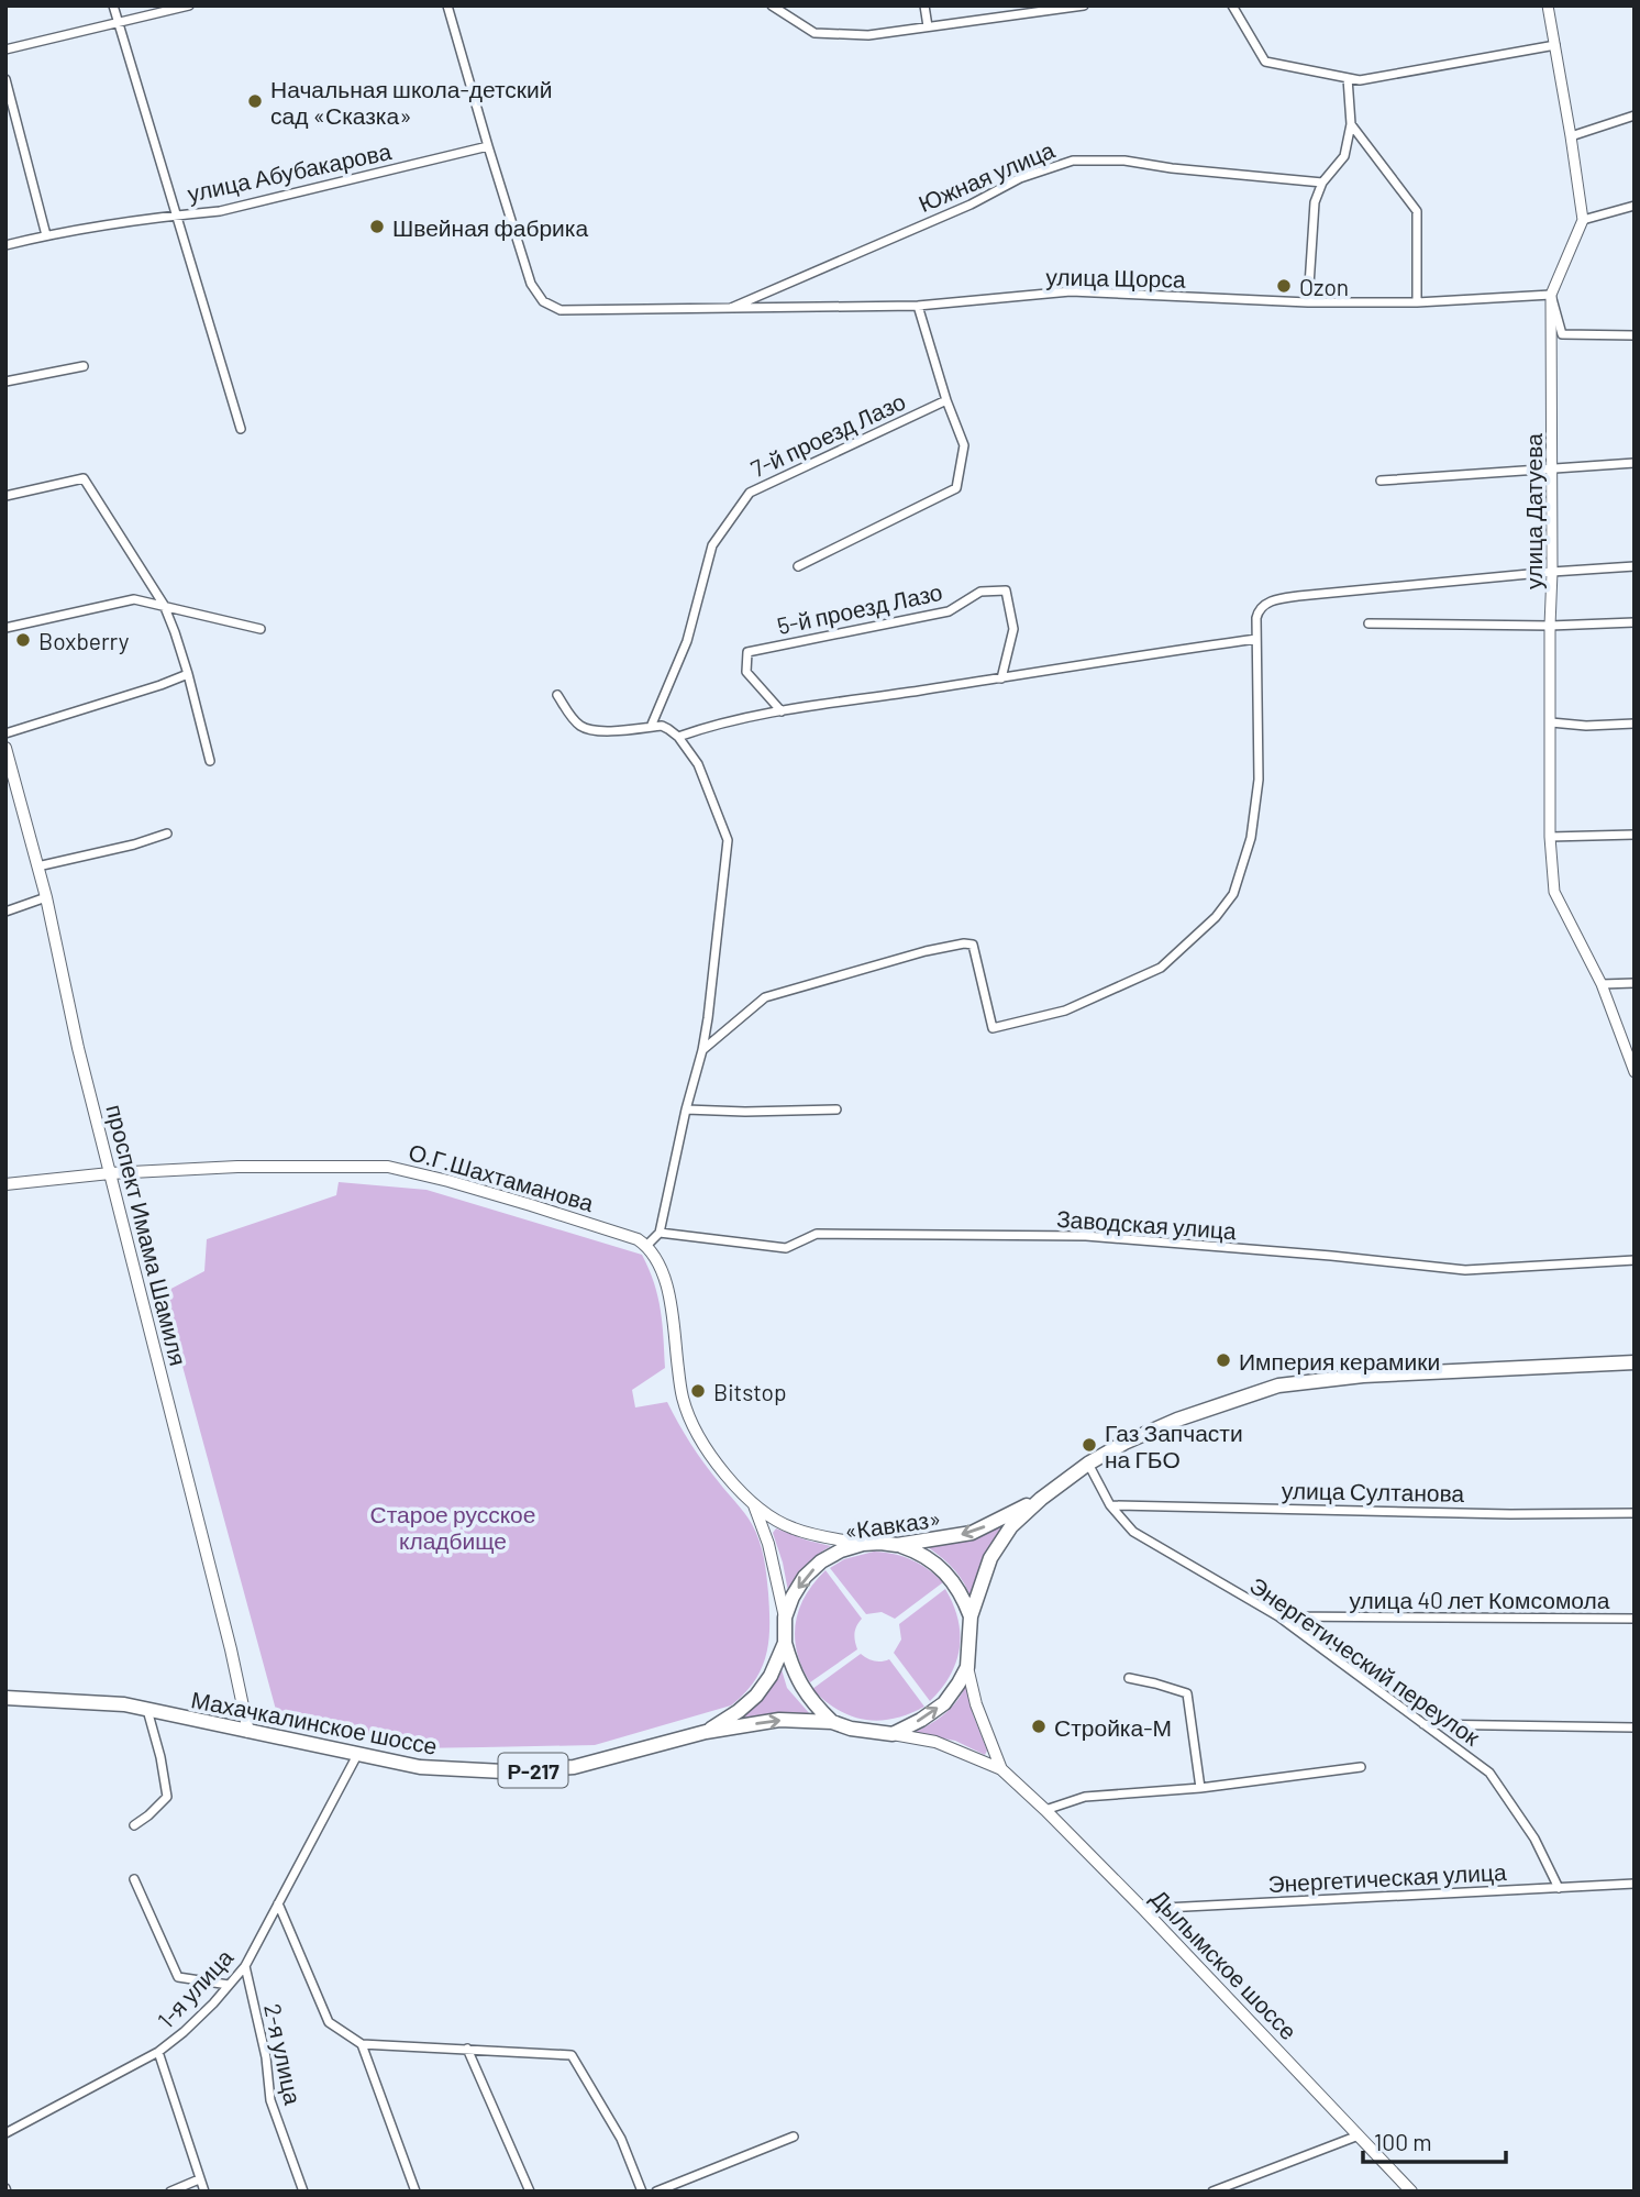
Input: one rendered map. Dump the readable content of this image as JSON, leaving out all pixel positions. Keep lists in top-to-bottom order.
{
  "streets": {
    "highway": ["«Кавказ»", "Махачкалинское шоссе", "Р-217"],
    "main road": ["О.Г.Шахтаманова", "проспект Имама Шамиля", "Дылымское шоссе"],
    "street": [
      "улица Абубакарова",
      "Южная улица",
      "улица Щорса",
      "7-й проезд Лазо",
      "улица Датуева",
      "5-й проезд Лазо",
      "Заводская улица",
      "улица Султанова",
      "улица 40 лет Комсомола",
      "Энергетический переулок",
      "Энергетическая улица",
      "1-я улица",
      "2-я улица"
    ]
  },
  "crossings": [
    ["улица Абубакарова", "улица Щорса"],
    ["Южная улица", "улица Щорса"],
    ["улица Щорса", "улица Датуева"],
    ["О.Г.Шахтаманова", "проспект Имама Шамиля"],
    ["проспект Имама Шамиля", "Махачкалинское шоссе"],
    ["улица Султанова", "Энергетический переулок"],
    ["«Кавказ»", "Махачкалинское шоссе"],
    ["«Кавказ»", "Р-217"],
    ["улица 40 лет Комсомола", "Энергетический переулок"],
    ["Энергетический переулок", "Р-217"],
    ["Энергетический переулок", "Энергетическая улица"],
    ["Махачкалинское шоссе", "Р-217"],
    ["Махачкалинское шоссе", "1-я улица"],
    ["Р-217", "Дылымское шоссе"],
    ["Энергетическая улица", "Дылымское шоссе"],
    ["1-я улица", "2-я улица"]
  ],
  "one_way": ["«Кавказ»"],
  "parks": ["Старое русское кладбище"],
  "places": [
    "Начальная школа-детский сад «Сказка»",
    "Швейная фабрика",
    "Ozon",
    "Boxberry",
    "Империя керамики",
    "Bitstop",
    "Газ Запчасти на ГБО",
    "Стройка-М"
  ],
  "scale_bar": "100 m"
}
